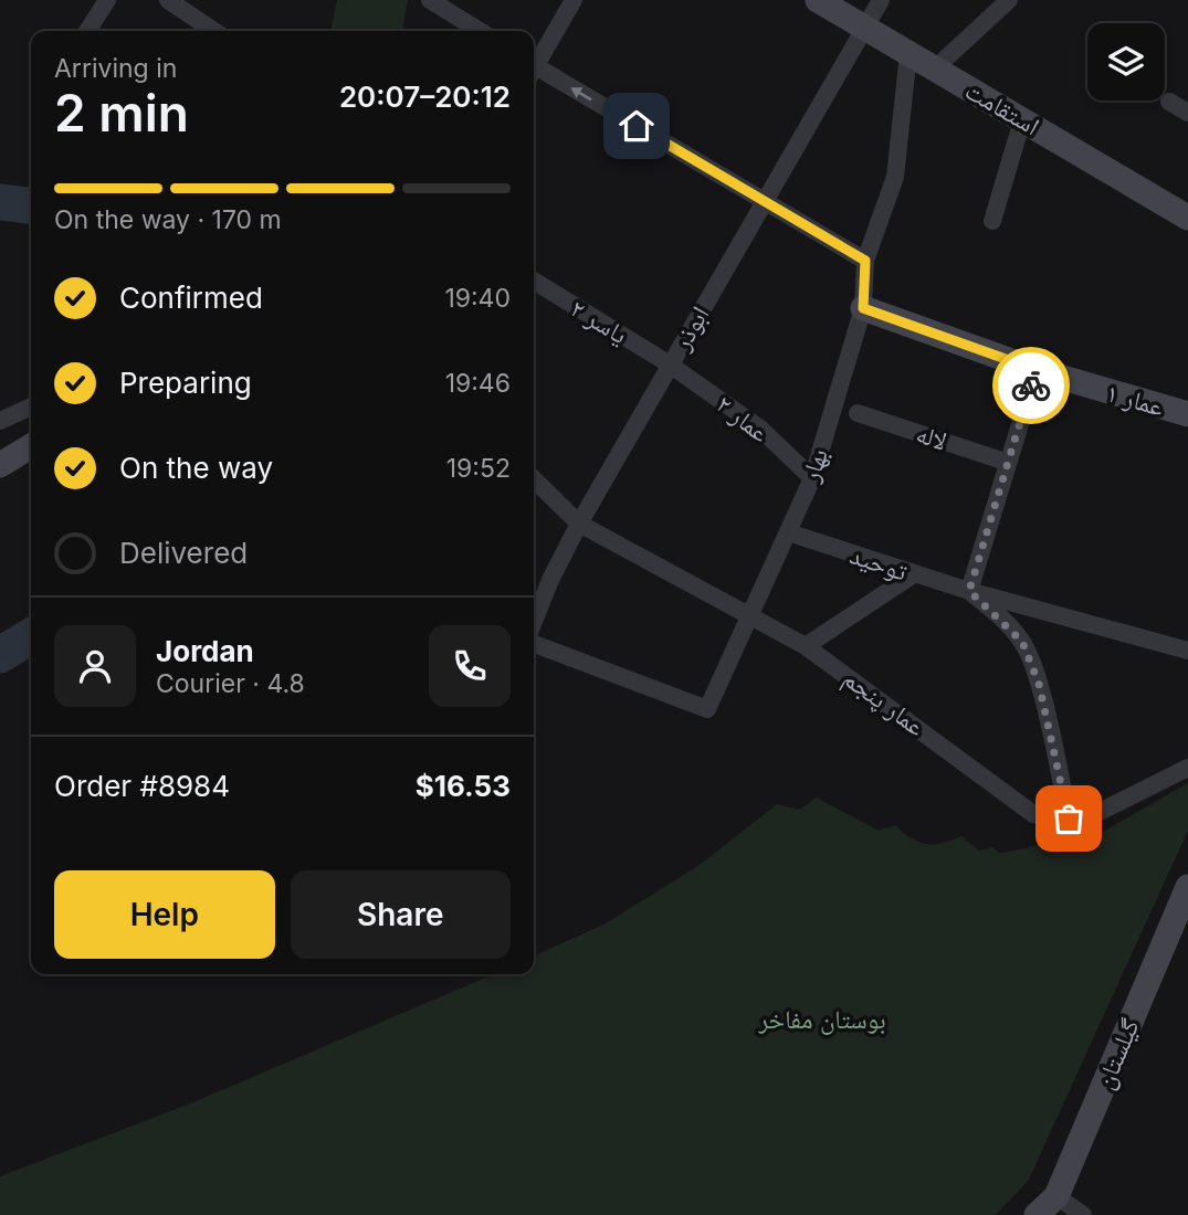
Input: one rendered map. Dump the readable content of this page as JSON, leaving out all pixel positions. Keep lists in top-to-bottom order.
{
  "streets": {
    "street": [
      "استقامت",
      "یاسر ۲",
      "ابوذر",
      "عمار ۱",
      "عمار ۲",
      "لاله",
      "بهار",
      "توحید",
      "عمار پنجم",
      "گیلستان"
    ]
  },
  "crossings": [
    ["استقامت", "ابوذر"],
    ["استقامت", "بهار"],
    ["یاسر ۲", "ابوذر"],
    ["یاسر ۲", "عمار ۲"],
    ["ابوذر", "عمار ۲"],
    ["ابوذر", "عمار پنجم"],
    ["عمار ۱", "بهار"],
    ["عمار ۲", "بهار"],
    ["بهار", "توحید"],
    ["بهار", "عمار پنجم"],
    ["توحید", "عمار پنجم"]
  ],
  "parks": ["بوستان مفاخر"],
  "page": {
    "heading": ["2 min", "Arriving in", "20:07–20:12"],
    "panel": [
      "Jordan",
      "Courier · 4.8",
      "Order #8984",
      "$16.53"
    ],
    "bar": "On the way · 170 m",
    "list": [
      ["Confirmed", "19:40"],
      ["Preparing", "19:46"],
      ["On the way", "19:52"],
      "Delivered"
    ],
    "buttons": ["Help", "Share"]
  }
}
